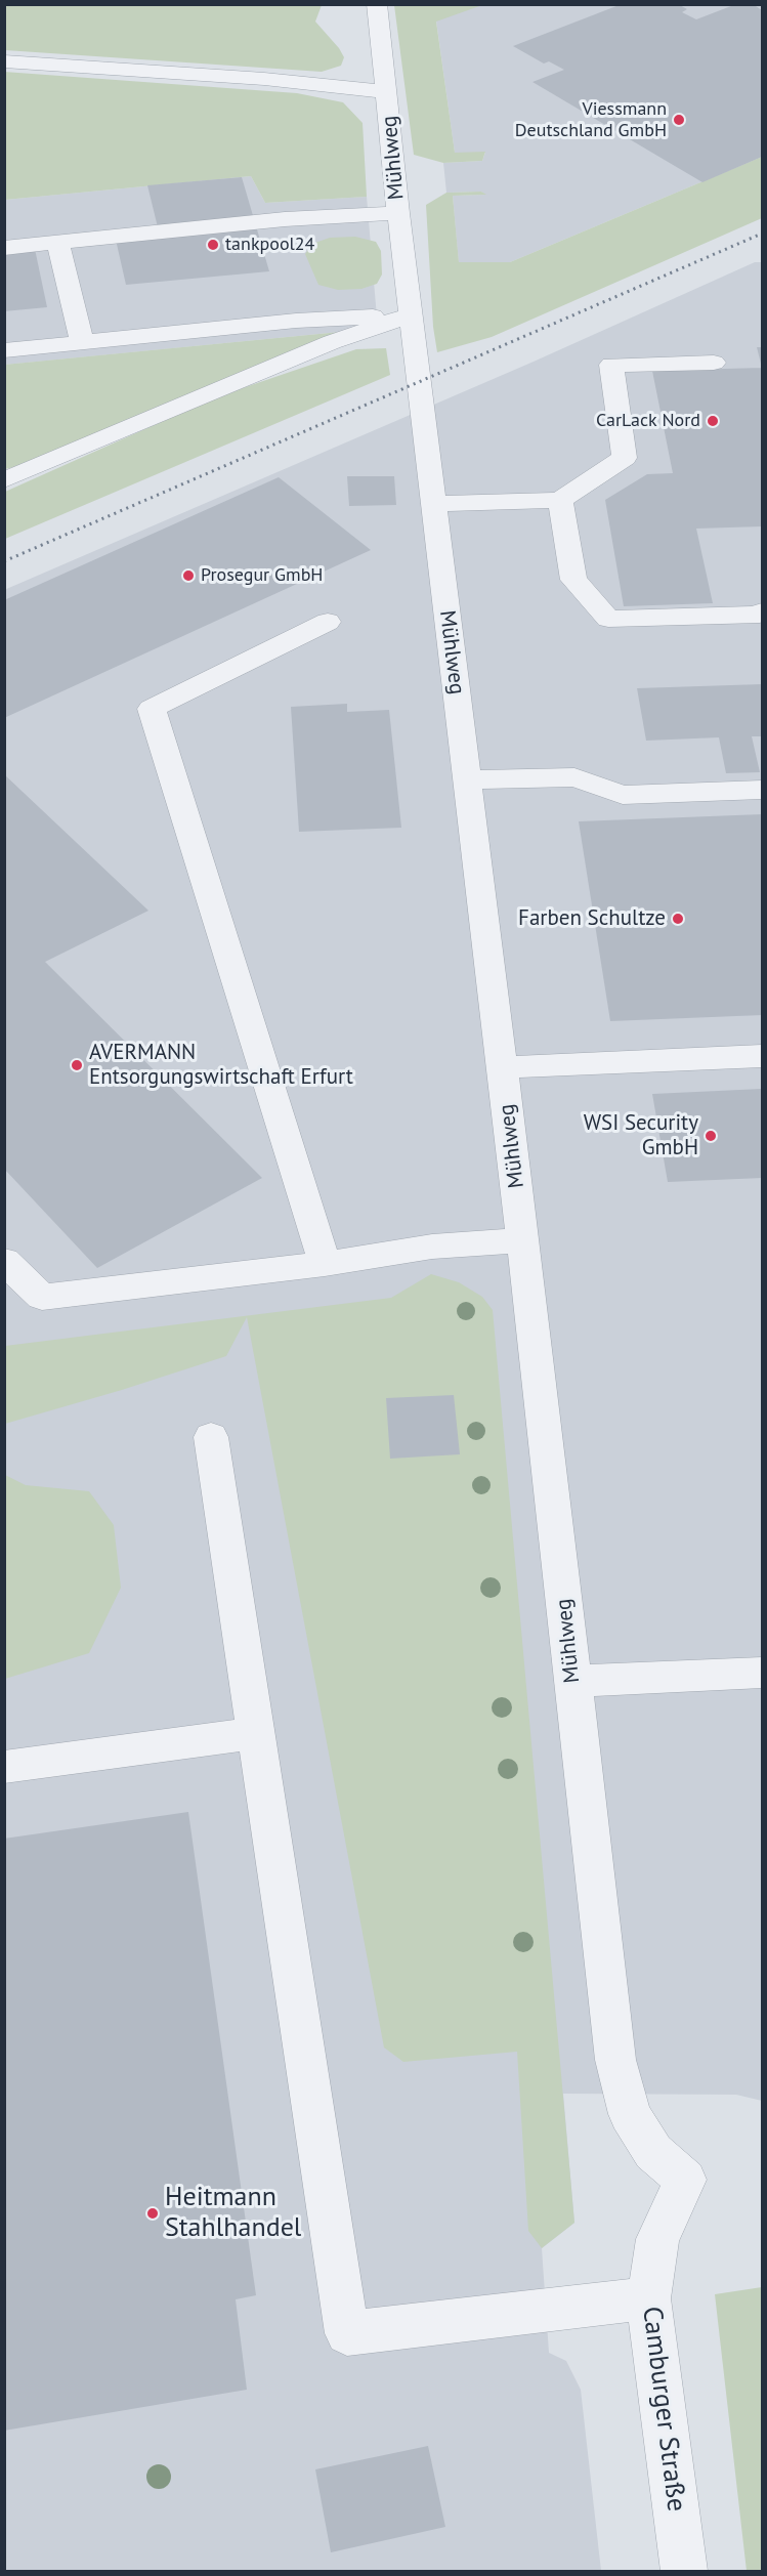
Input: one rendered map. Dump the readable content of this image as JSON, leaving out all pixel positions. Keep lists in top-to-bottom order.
{
  "streets": {
    "street": ["Mühlweg", "Camburger Straße"]
  },
  "crossings": [
    ["Mühlweg", "Camburger Straße"]
  ],
  "places": [
    "Viessmann Deutschland GmbH",
    "tankpool24",
    "CarLack Nord",
    "Prosegur GmbH",
    "Farben Schultze",
    "AVERMANN Entsorgungswirtschaft Erfurt",
    "WSI Security GmbH",
    "Heitmann Stahlhandel"
  ]
}
